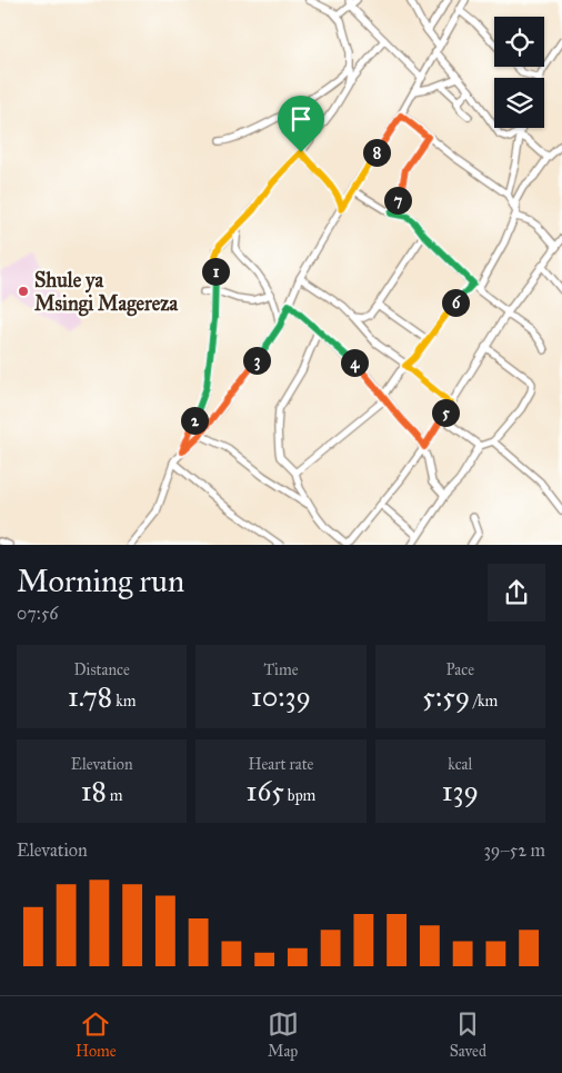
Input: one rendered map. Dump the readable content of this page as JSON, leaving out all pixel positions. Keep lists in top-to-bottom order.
{
  "places": ["Shule ya Msingi Magereza"],
  "page": {
    "pins": [
      "8",
      "7",
      "1",
      "6",
      "3",
      "4",
      "5",
      "2"
    ],
    "heading": ["Morning run", "07:56"],
    "stats": [
      ["Distance", "1.78 km"],
      ["Time", "10:39"],
      ["Pace", "5:59 /km"],
      ["Elevation", "18 m"],
      ["Heart rate", "165 bpm"],
      ["kcal", "139"]
    ],
    "chart": ["Elevation", "39–52 m"],
    "tabs": ["Home", "Map", "Saved"]
  }
}
